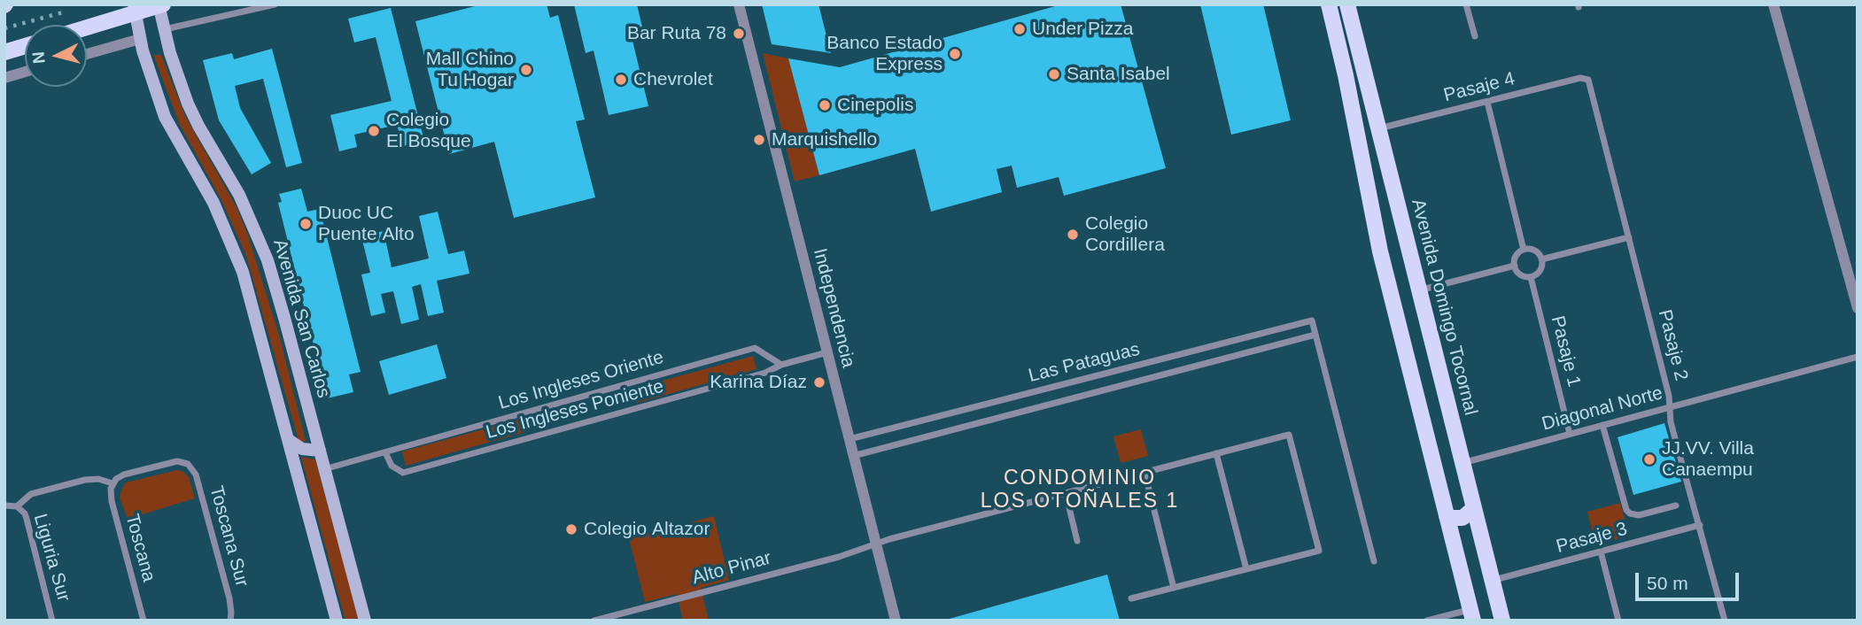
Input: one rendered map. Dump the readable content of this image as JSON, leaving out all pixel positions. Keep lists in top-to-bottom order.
{
  "streets": {
    "main road": ["Avenida Domingo Tocornal", "Avenida San Carlos"],
    "street": [
      "Pasaje 4",
      "Independencia",
      "Pasaje 2",
      "Pasaje 1",
      "Las Pataguas",
      "Los Ingleses Oriente",
      "Diagonal Norte",
      "Los Ingleses Poniente",
      "Toscana Sur",
      "Pasaje 3",
      "Toscana",
      "Liguria Sur",
      "Alto Pinar"
    ]
  },
  "crossings": [
    ["Pasaje 4", "Avenida Domingo Tocornal"],
    ["Pasaje 4", "Pasaje 2"],
    ["Avenida Domingo Tocornal", "Diagonal Norte"],
    ["Avenida Domingo Tocornal", "Pasaje 3"],
    ["Independencia", "Las Pataguas"],
    ["Independencia", "Alto Pinar"],
    ["Avenida San Carlos", "Los Ingleses Oriente"],
    ["Pasaje 2", "Diagonal Norte"],
    ["Pasaje 2", "Pasaje 3"],
    ["Pasaje 1", "Diagonal Norte"],
    ["Los Ingleses Oriente", "Los Ingleses Poniente"],
    ["Toscana Sur", "Toscana"]
  ],
  "districts": ["CONDOMINIO LOS OTOÑALES 1"],
  "places": [
    "Under Pizza",
    "Bar Ruta 78",
    "Banco Estado Express",
    "Mall Chino Tu Hogar",
    "Santa Isabel",
    "Chevrolet",
    "Cinepolis",
    "Colegio El Bosque",
    "Marquishello",
    "Duoc UC Puente Alto",
    "Colegio Cordillera",
    "Karina Díaz",
    "JJ.VV. Villa Canaempu",
    "Colegio Altazor"
  ],
  "scale_bar": "50 m",
  "north": "left"
}
